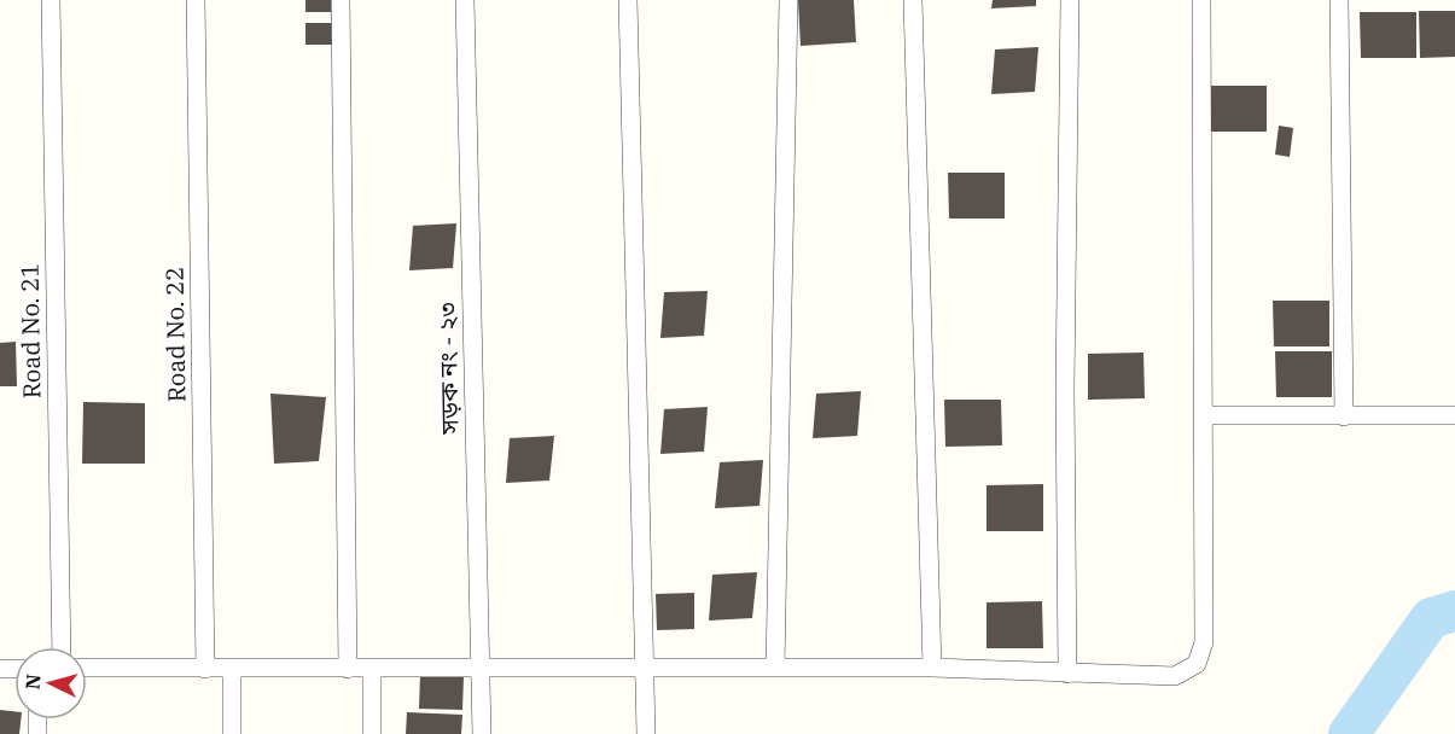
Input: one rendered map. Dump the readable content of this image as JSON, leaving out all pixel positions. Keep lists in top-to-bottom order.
{
  "streets": {
    "street": ["Road No. 21", "Road No. 22", "সড়ক নং - ২৩"]
  },
  "north": "left"
}
